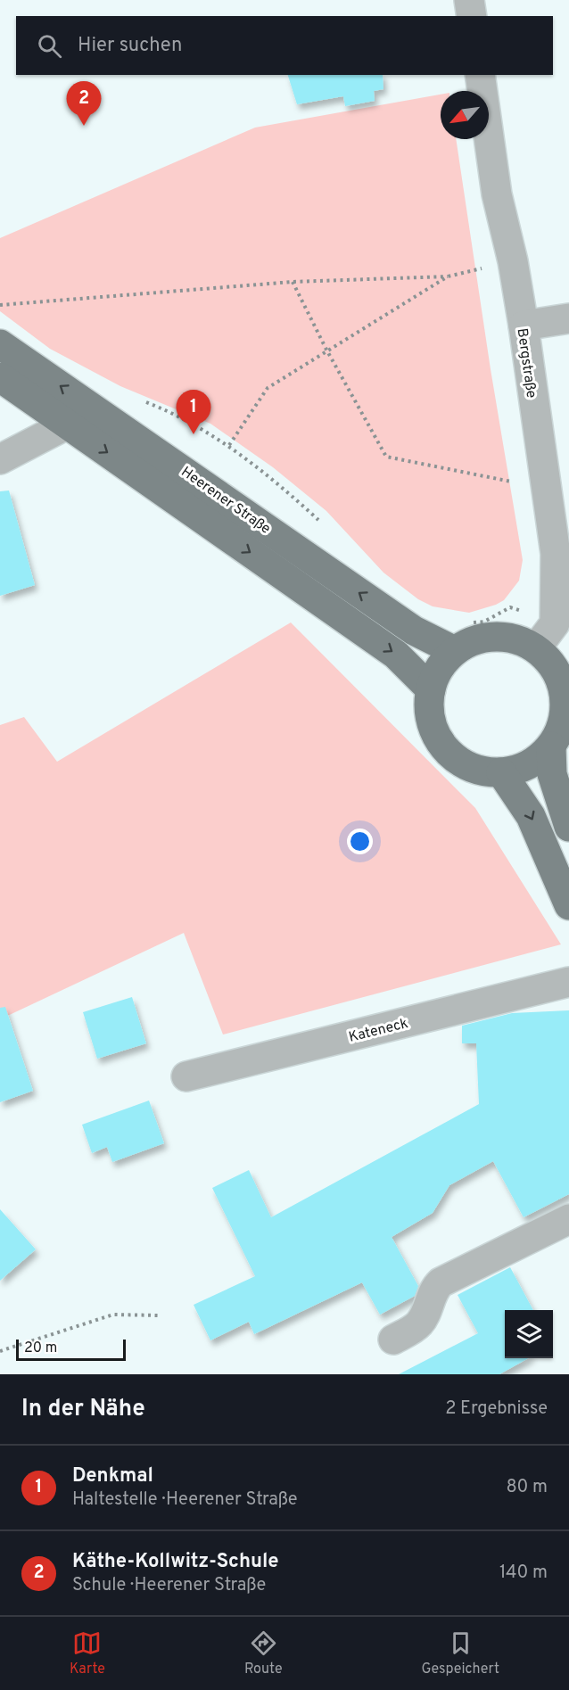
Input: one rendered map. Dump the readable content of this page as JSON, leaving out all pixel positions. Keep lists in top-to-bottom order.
{
  "streets": {
    "main road": ["Heerener Straße"],
    "street": ["Bergstraße", "Kateneck"]
  },
  "crossings": [
    ["Bergstraße", "Heerener Straße"]
  ],
  "scale_bar": "20 m",
  "north": "bottom left",
  "page": {
    "search": "Hier suchen",
    "pins": ["2", "1"],
    "scale": "20 m",
    "heading": ["In der Nähe", "2 Ergebnisse"],
    "list": [
      {
        "mark": "1",
        "name": "Denkmal",
        "note": "Haltestelle · Heerener Straße",
        "value": "80 m"
      },
      {
        "mark": "2",
        "name": "Käthe-Kollwitz-Schule",
        "note": "Schule · Heerener Straße",
        "value": "140 m"
      }
    ],
    "nav": ["Karte", "Route", "Gespeichert"]
  }
}
